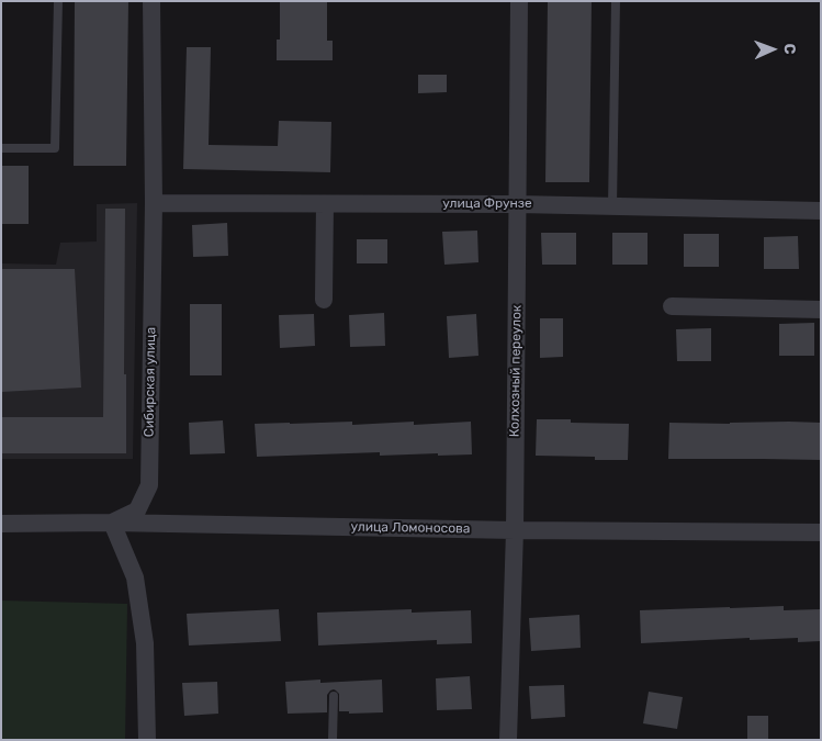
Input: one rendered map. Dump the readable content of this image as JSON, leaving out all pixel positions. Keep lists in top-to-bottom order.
{
  "streets": {
    "street": [
      "улица Фрунзе",
      "Колхозный переулок",
      "Сибирская улица",
      "улица Ломоносова"
    ]
  },
  "crossings": [
    ["улица Фрунзе", "Колхозный переулок"],
    ["улица Фрунзе", "Сибирская улица"],
    ["Колхозный переулок", "улица Ломоносова"],
    ["Сибирская улица", "улица Ломоносова"]
  ],
  "north": "right"
}
